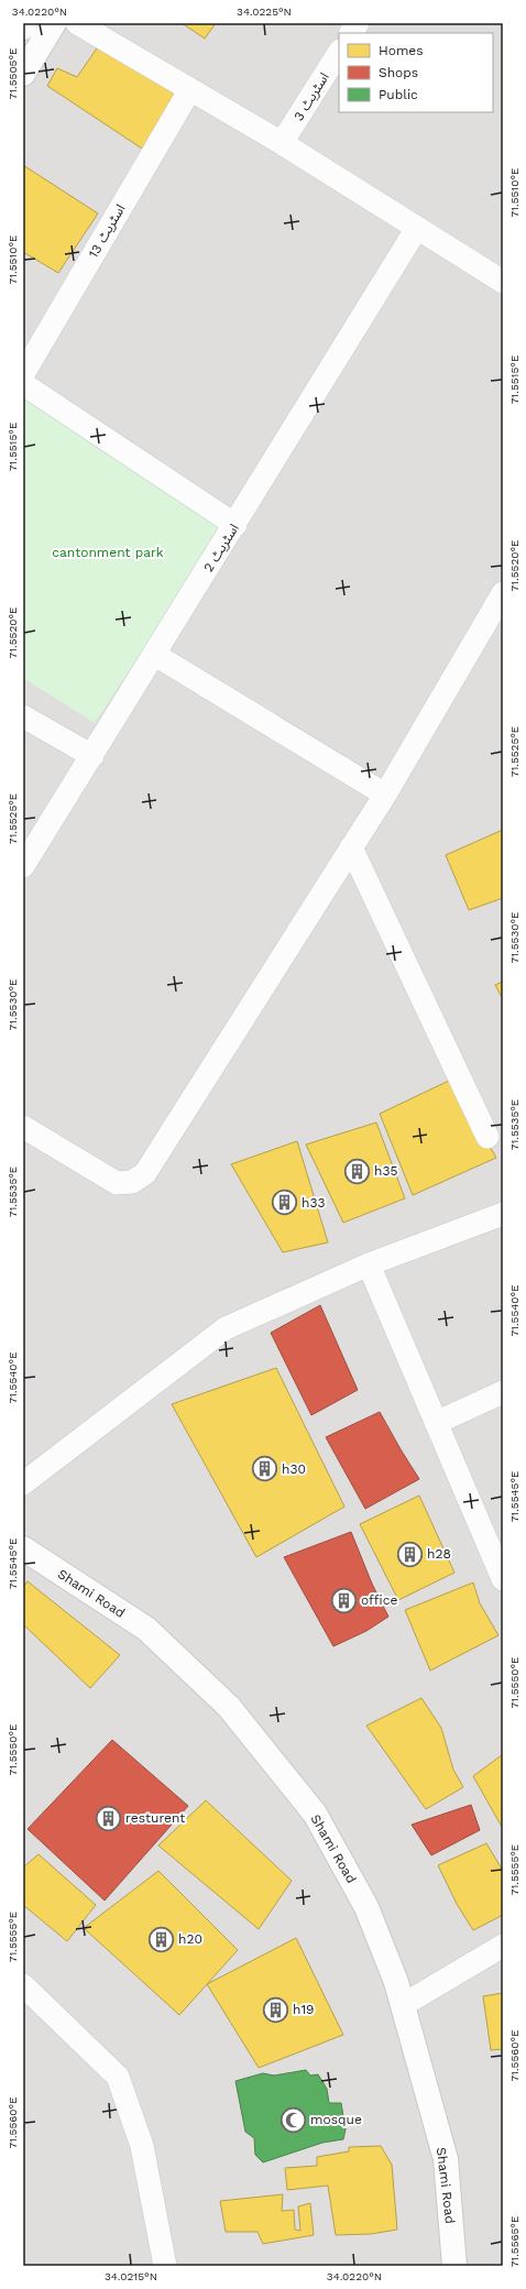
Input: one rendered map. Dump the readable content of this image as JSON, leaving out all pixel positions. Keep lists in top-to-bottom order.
{
  "streets": {
    "street": [
      "اسٹریٹ 3",
      "اسٹریٹ 13",
      "اسٹریٹ 2",
      "Shami Road"
    ]
  },
  "parks": ["cantonment park"],
  "places": {
    "building": [
      "h35",
      "h33",
      "h30",
      "h28",
      "office",
      "resturent",
      "h20",
      "h19"
    ],
    "mosque": ["mosque"]
  },
  "legend": ["Homes", "Shops", "Public"],
  "coordinates": [
    "34.0220°N",
    "34.0225°N",
    "71.5505°E",
    "71.5510°E",
    "71.5515°E",
    "71.5520°E",
    "71.5525°E",
    "71.5530°E",
    "71.5535°E",
    "71.5540°E",
    "71.5545°E",
    "71.5550°E",
    "71.5555°E",
    "71.5560°E",
    "71.5565°E",
    "34.0215°N"
  ]
}
